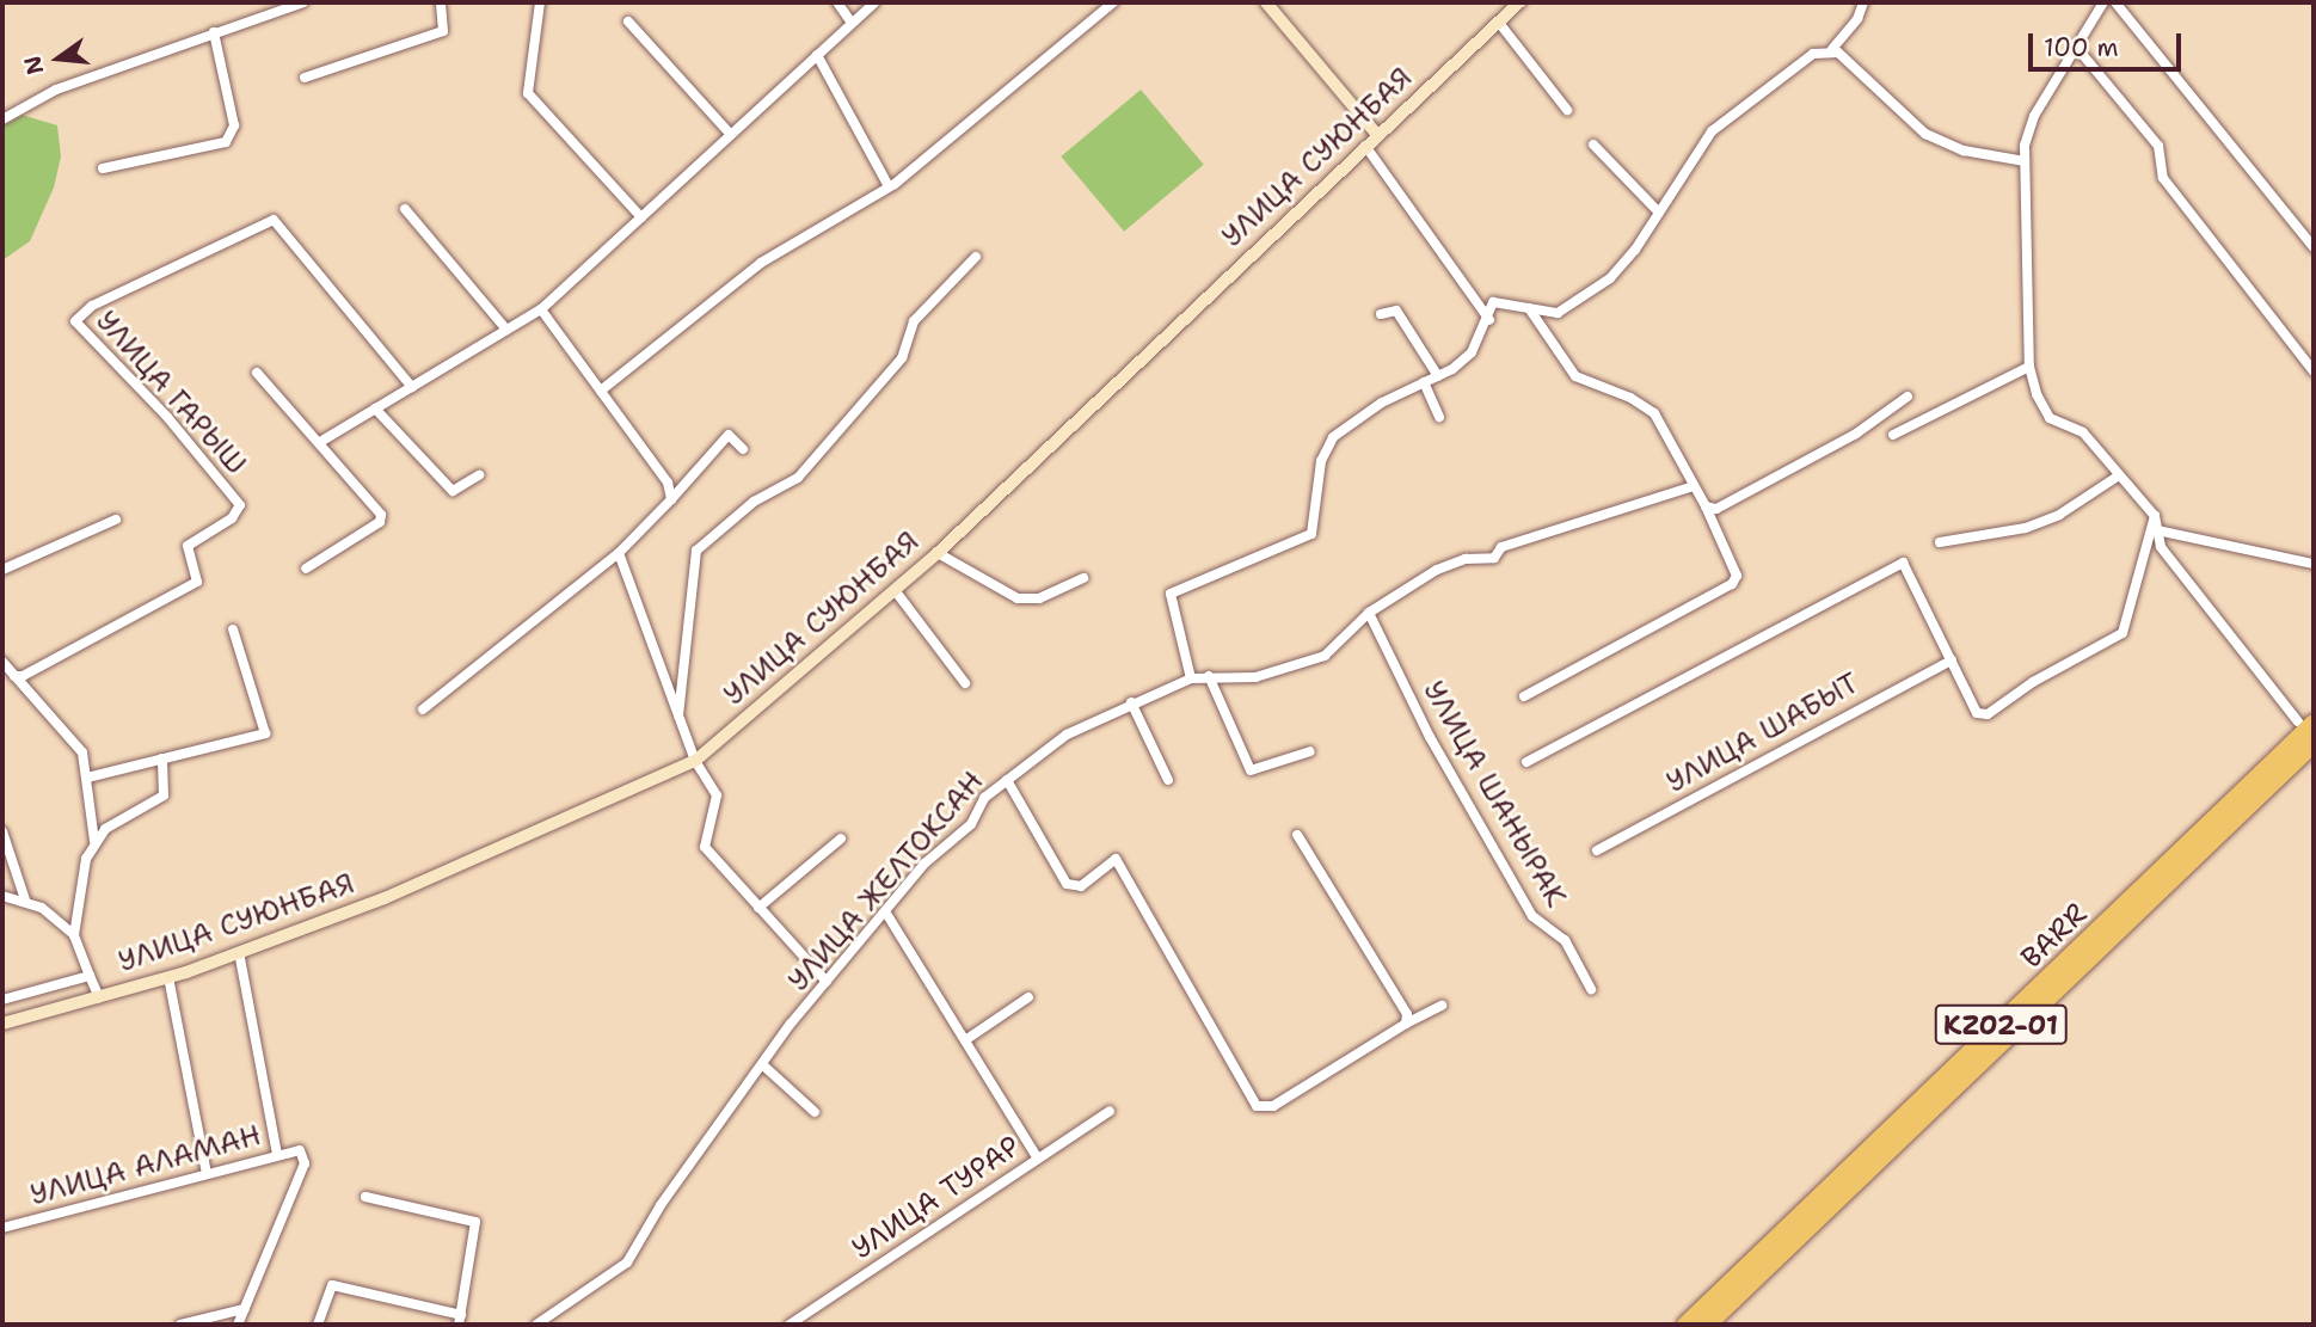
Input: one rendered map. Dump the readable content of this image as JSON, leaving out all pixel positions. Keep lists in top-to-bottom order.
{
  "streets": {
    "highway": ["BARR", "KZ02-01"],
    "main road": ["УЛИЦА СУЮНБАЯ"],
    "street": [
      "УЛИЦА ГАРЫШ",
      "УЛИЦА ШАБЫТ",
      "УЛИЦА ШАНЫРАК",
      "УЛИЦА ЖЕЛТОКСАН",
      "УЛИЦА АЛАМАН",
      "УЛИЦА ТУРАР"
    ]
  },
  "crossings": [
    ["УЛИЦА ШАНЫРАК", "УЛИЦА ЖЕЛТОКСАН"]
  ],
  "scale_bar": "100 m",
  "north": "left"
}
